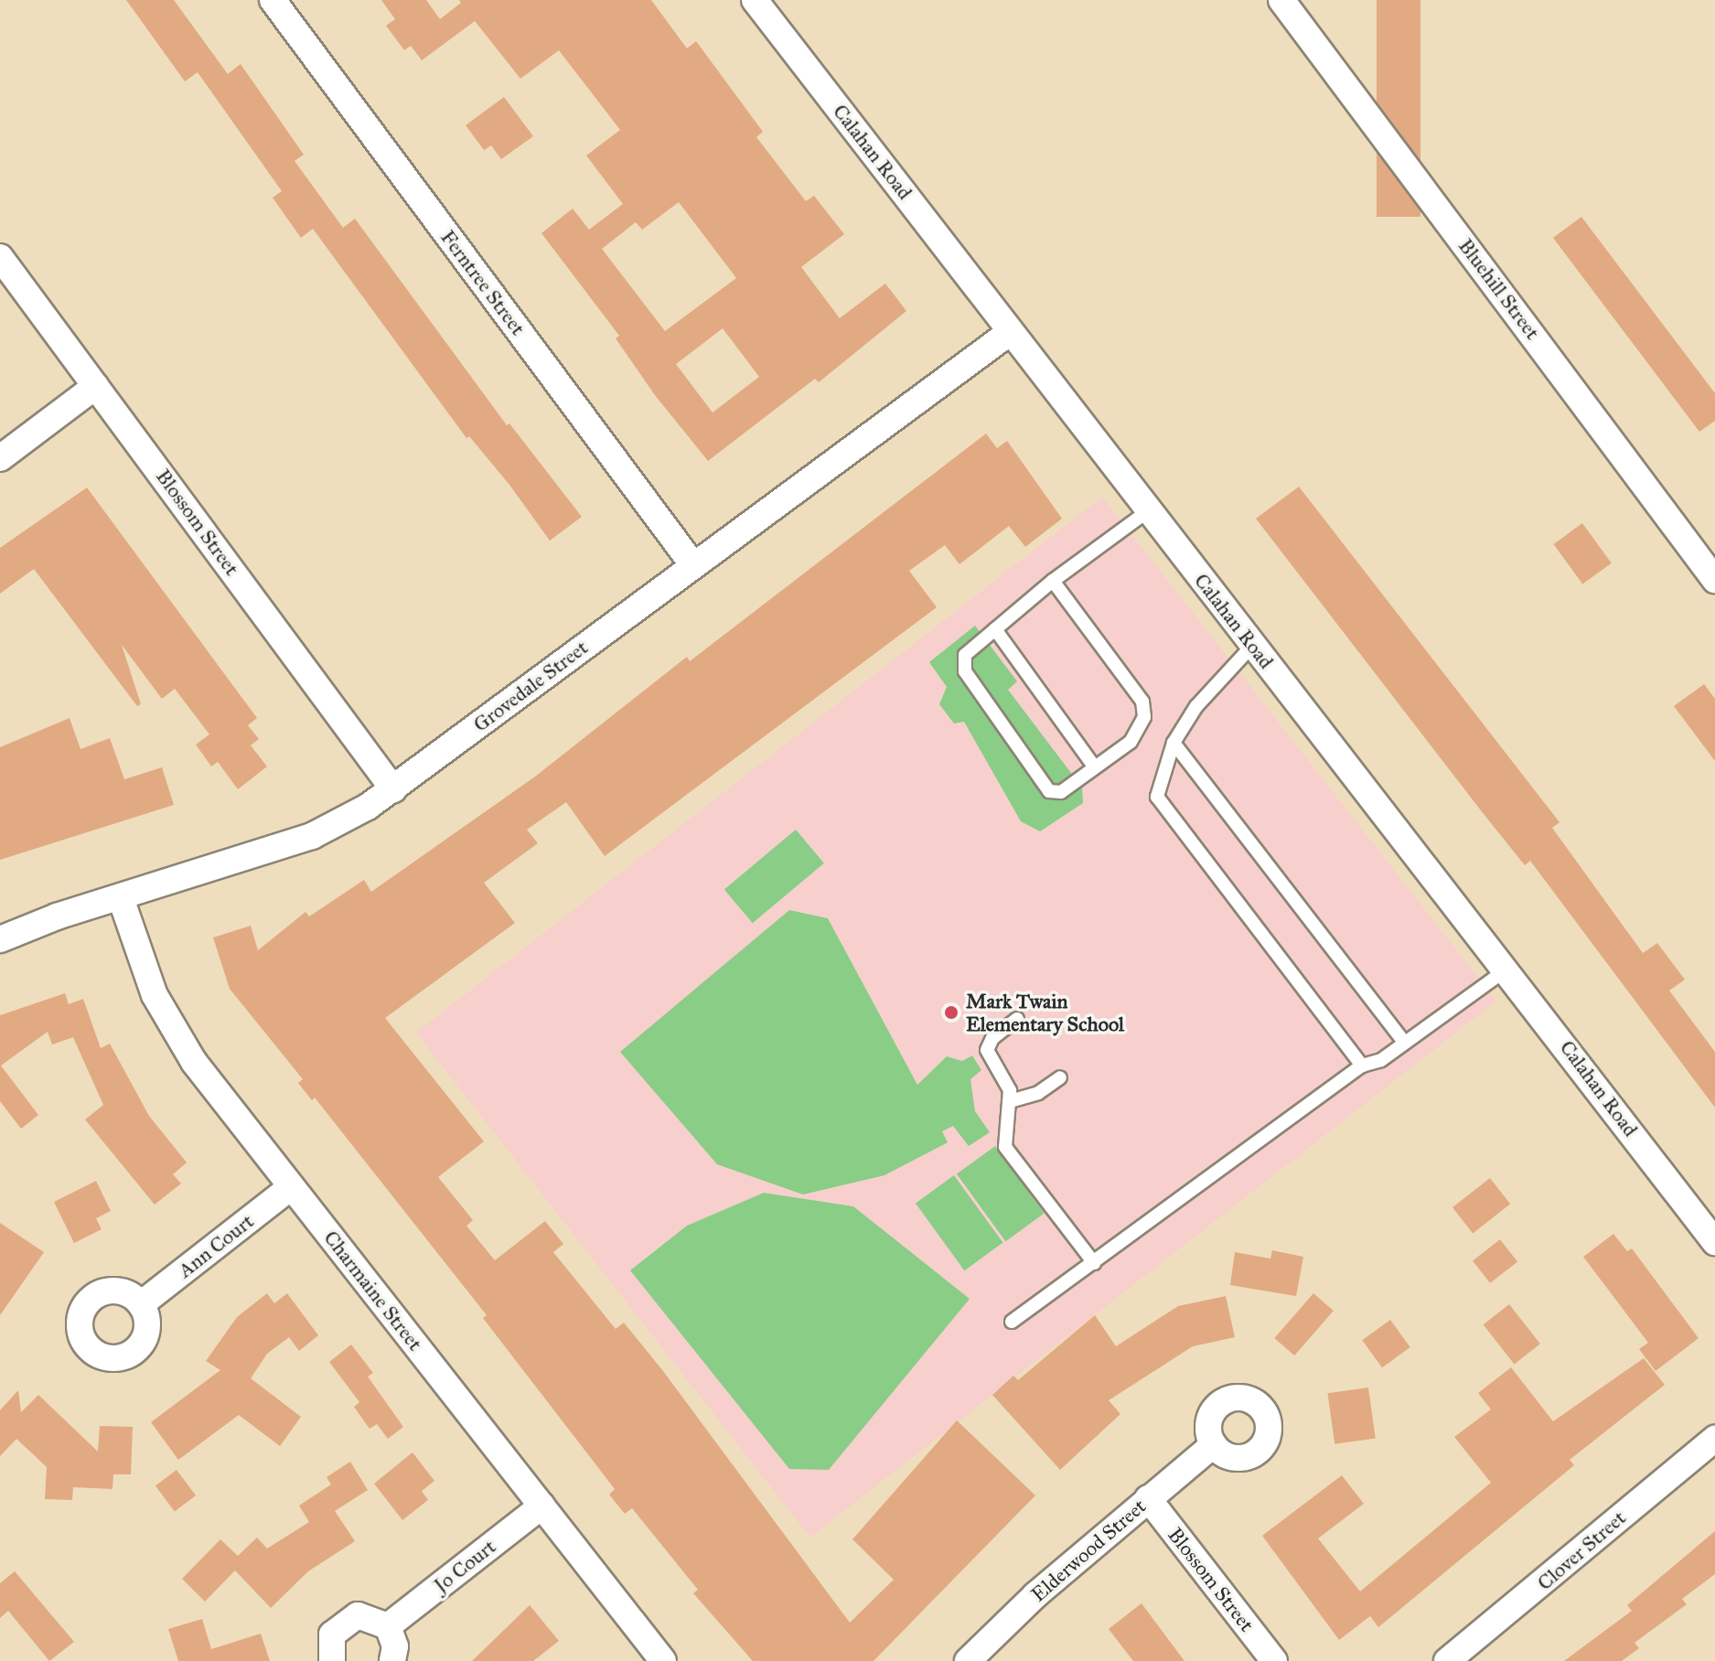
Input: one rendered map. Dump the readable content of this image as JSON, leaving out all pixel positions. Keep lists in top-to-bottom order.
{
  "streets": {
    "street": [
      "Calahan Road",
      "Ferntree Street",
      "Bluehill Street",
      "Blossom Street",
      "Grovedale Street",
      "Ann Court",
      "Charmaine Street",
      "Elderwood Street",
      "Clover Street",
      "Jo Court"
    ]
  },
  "crossings": [
    ["Calahan Road", "Grovedale Street"],
    ["Ferntree Street", "Grovedale Street"],
    ["Blossom Street", "Grovedale Street"],
    ["Blossom Street", "Elderwood Street"],
    ["Grovedale Street", "Charmaine Street"],
    ["Ann Court", "Charmaine Street"],
    ["Charmaine Street", "Jo Court"]
  ],
  "places": ["Mark Twain Elementary School"]
}
